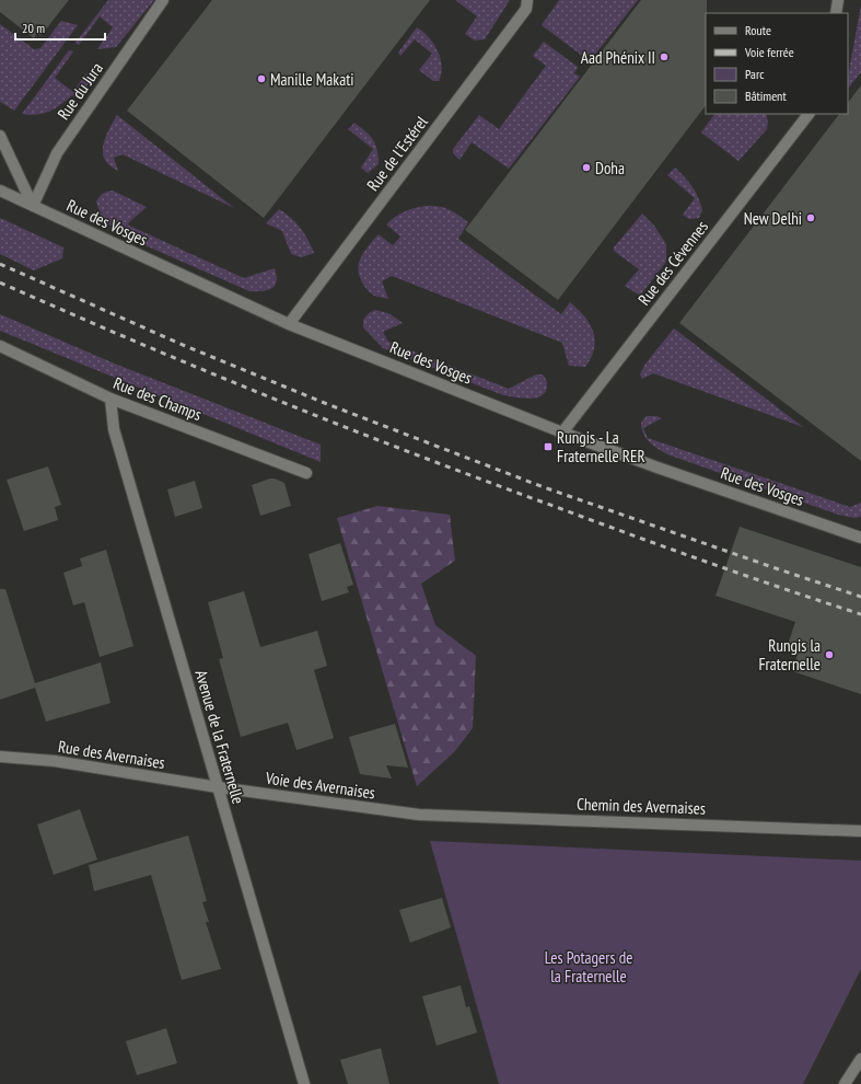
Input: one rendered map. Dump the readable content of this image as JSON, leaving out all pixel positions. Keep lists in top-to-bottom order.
{
  "streets": {
    "street": [
      "Rue du Jura",
      "Rue de l'Estérel",
      "Rue des Vosges",
      "Rue des Cévennes",
      "Rue des Champs",
      "Avenue de la Fraternelle",
      "Rue des Avernaises",
      "Voie des Avernaises",
      "Chemin des Avernaises"
    ]
  },
  "crossings": [
    ["Rue du Jura", "Rue des Vosges"],
    ["Rue de l'Estérel", "Rue des Vosges"],
    ["Rue des Vosges", "Rue des Cévennes"],
    ["Rue des Champs", "Avenue de la Fraternelle"],
    ["Avenue de la Fraternelle", "Rue des Avernaises"],
    ["Avenue de la Fraternelle", "Voie des Avernaises"],
    ["Rue des Avernaises", "Voie des Avernaises"],
    ["Voie des Avernaises", "Chemin des Avernaises"]
  ],
  "parks": ["Les Potagers de la Fraternelle"],
  "places": {
    "other": [
      "Aad Phénix II",
      "Manille Makati",
      "Doha",
      "New Delhi",
      "Rungis la Fraternelle"
    ],
    "transit": ["Rungis - La Fraternelle RER"]
  },
  "legend": [
    "Route",
    "Voie ferrée",
    "Parc",
    "Bâtiment"
  ],
  "scale_bar": "20 m"
}
